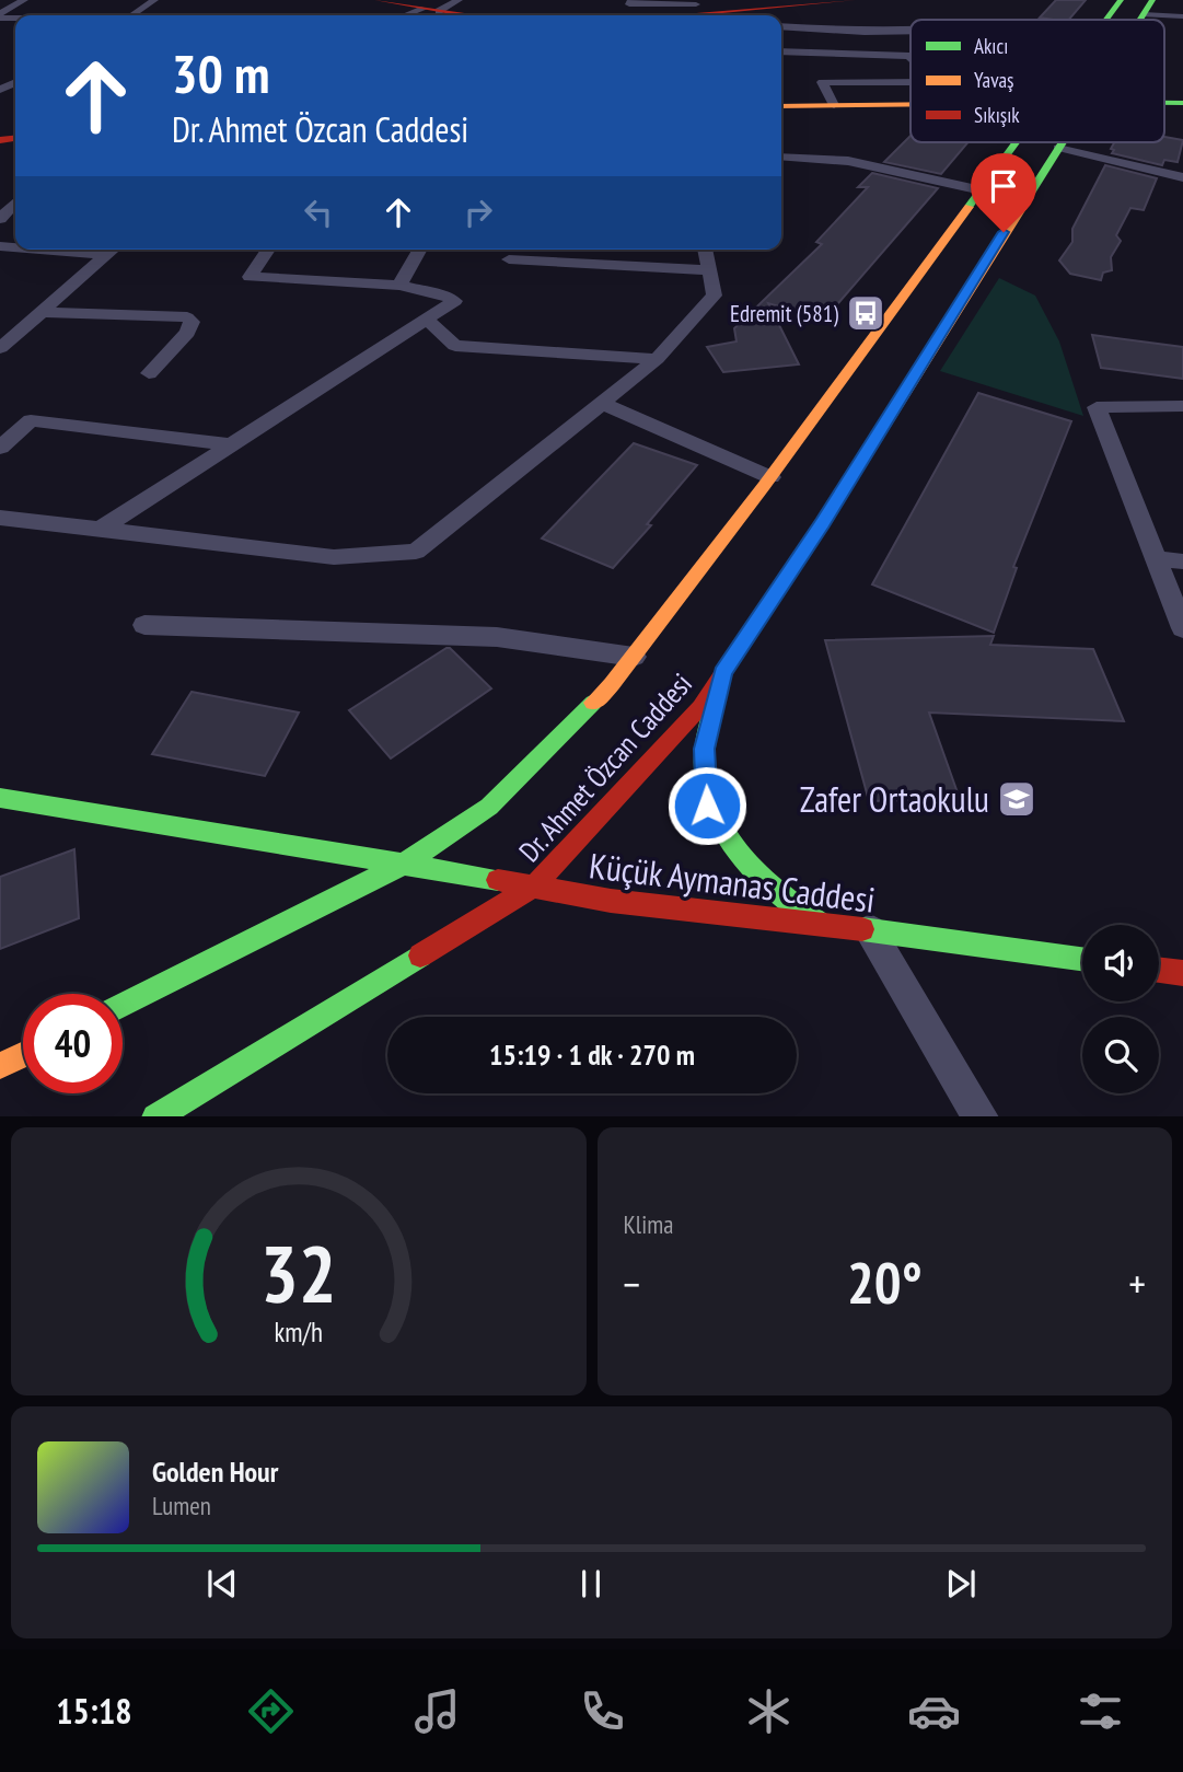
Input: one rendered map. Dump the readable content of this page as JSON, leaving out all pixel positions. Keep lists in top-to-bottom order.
{
  "streets": {
    "main road": ["Dr. Ahmet Özcan Caddesi", "Küçük Aymanas Caddesi"]
  },
  "crossings": [
    ["Dr. Ahmet Özcan Caddesi", "Küçük Aymanas Caddesi"]
  ],
  "places": {
    "bus stop": ["Edremit (581)"],
    "school or university": ["Zafer Ortaokulu"]
  },
  "legend": ["Akıcı", "Yavaş", "Sıkışık"],
  "page": {
    "turn": ["30 m", "Dr. Ahmet Özcan Caddesi"],
    "limit": "40",
    "trip": "15:19 · 1 dk · 270 m",
    "tile": "Klima",
    "heat": ["−", "20°", "+"],
    "song": ["Golden Hour", "Lumen"],
    "tabs": "15:18",
    "gauge": ["32", "km/h"]
  }
}
